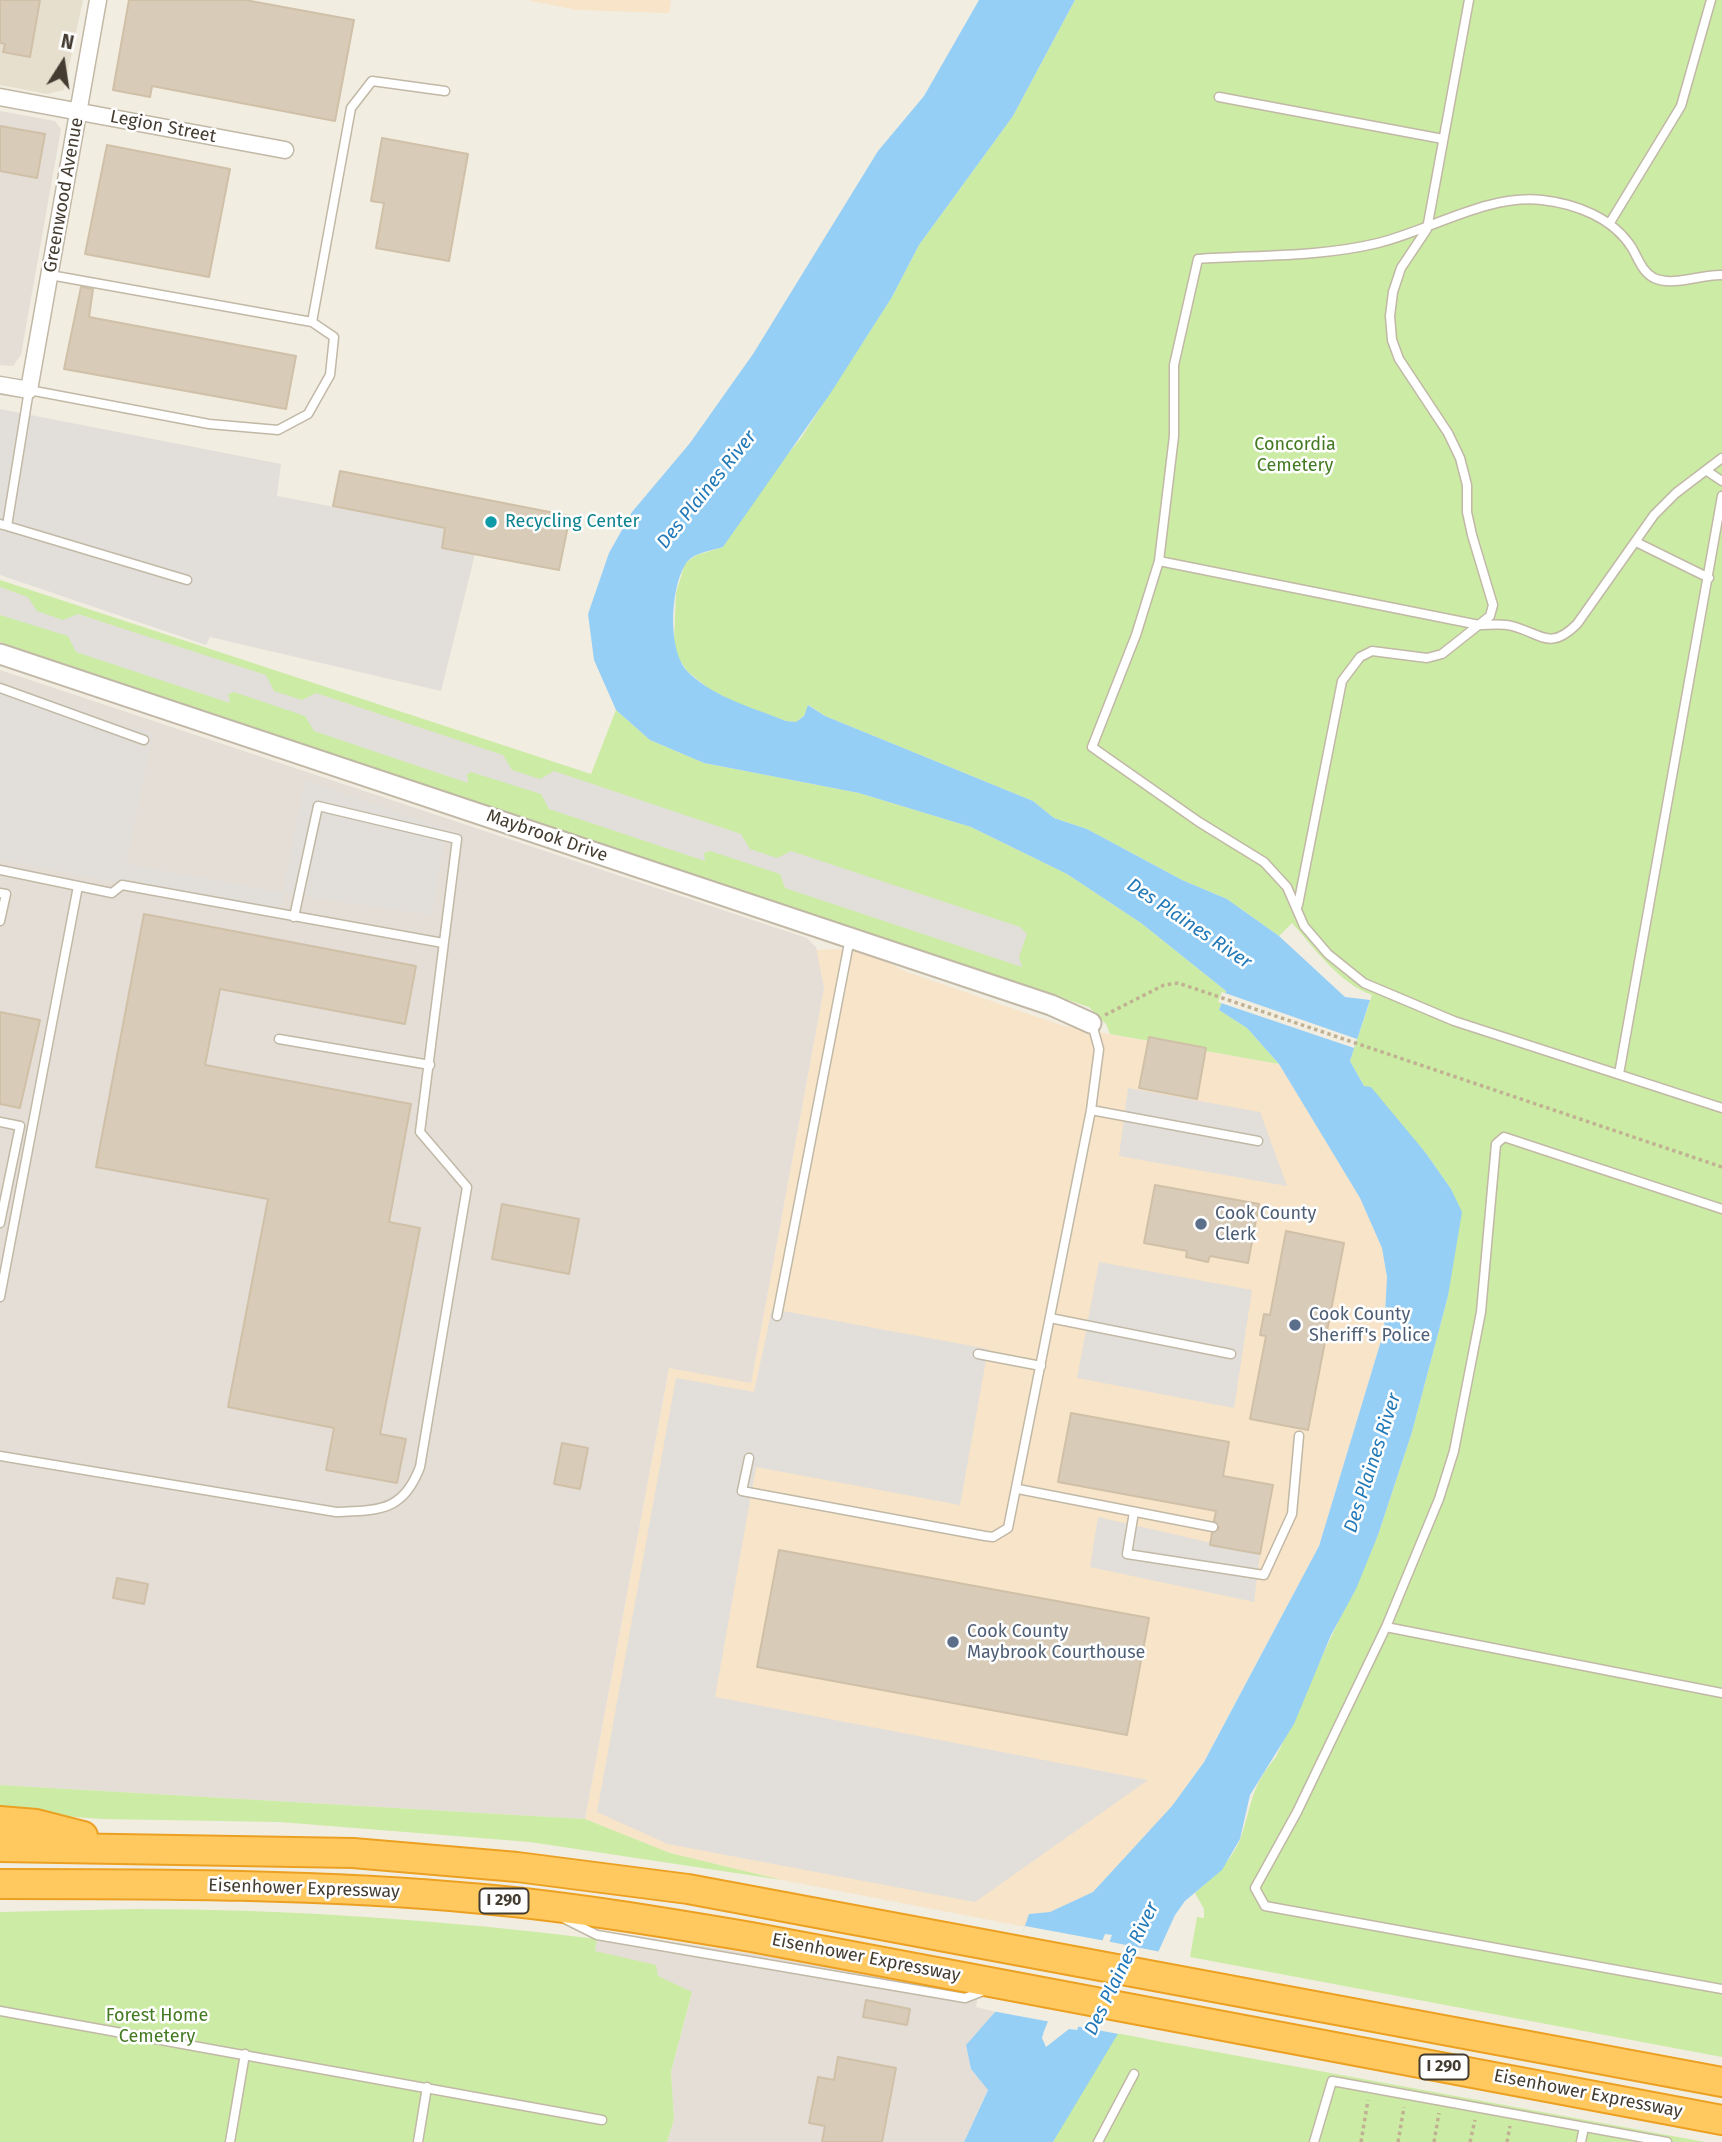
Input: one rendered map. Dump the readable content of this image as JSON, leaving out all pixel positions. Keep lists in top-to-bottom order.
{
  "streets": {
    "highway": ["Eisenhower Expressway", "I 290"],
    "street": ["Legion Street", "Greenwood Avenue", "Maybrook Drive"]
  },
  "crossings": [
    ["Legion Street", "Greenwood Avenue"]
  ],
  "water": ["Des Plaines River"],
  "parks": ["Concordia Cemetery", "Forest Home Cemetery"],
  "places": [
    "Recycling Center",
    "Cook County Clerk",
    "Cook County Sheriff's Police",
    "Cook County Maybrook Courthouse"
  ],
  "north": "top"
}
